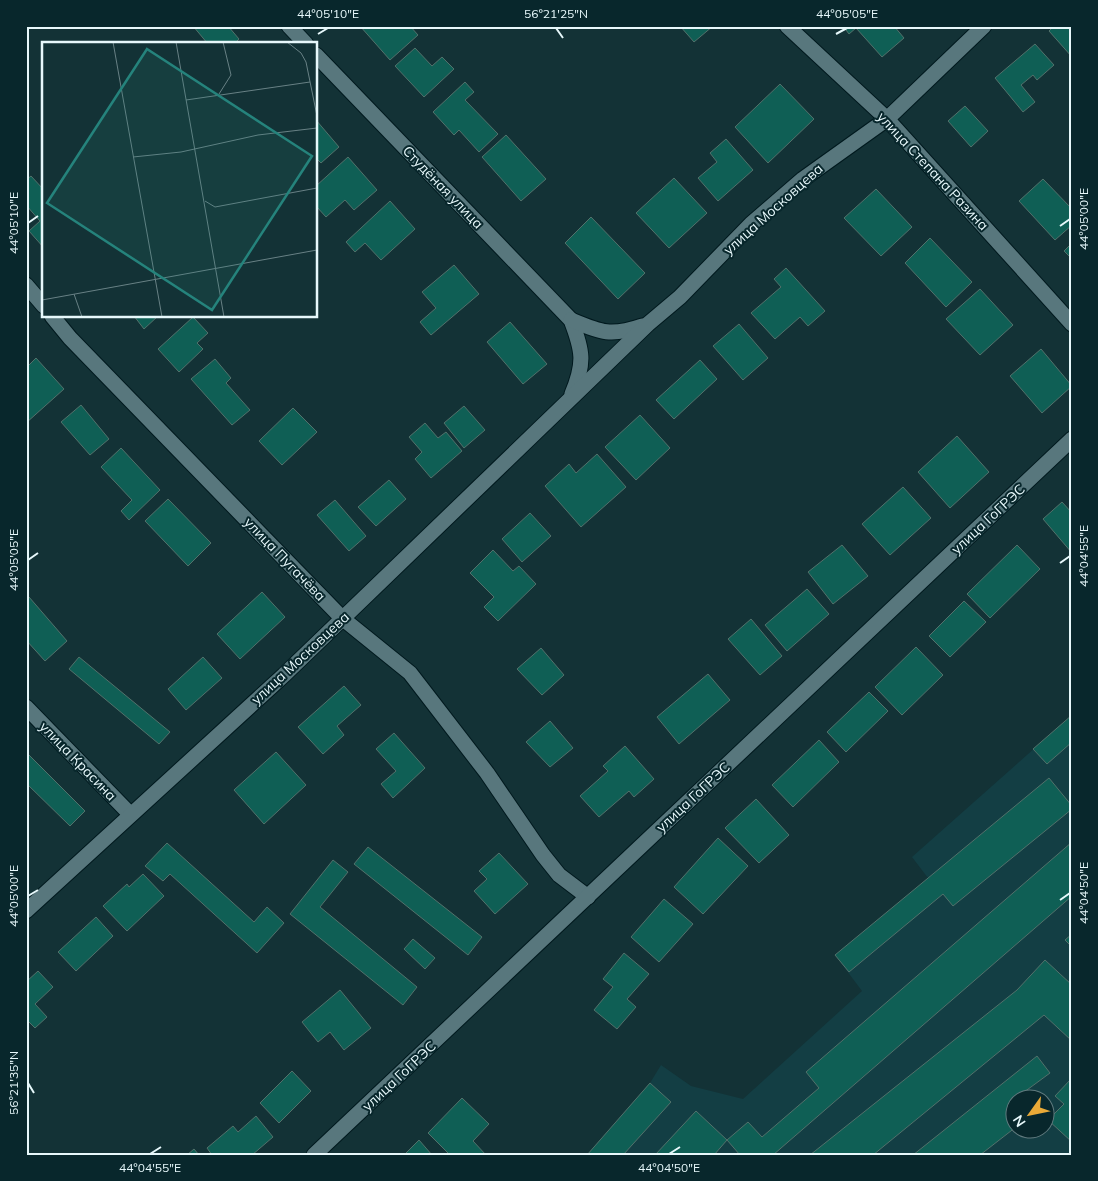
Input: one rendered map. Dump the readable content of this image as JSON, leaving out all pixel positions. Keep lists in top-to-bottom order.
{
  "streets": {
    "street": [
      "улица Степана Разина",
      "Студёная улица",
      "улица Московцева",
      "улица ГоГРЭС",
      "улица Пугачёва",
      "улица Красина"
    ]
  },
  "crossings": [
    ["улица Степана Разина", "улица Московцева"],
    ["Студёная улица", "улица Московцева"],
    ["улица Московцева", "улица Пугачёва"],
    ["улица Московцева", "улица Красина"],
    ["улица ГоГРЭС", "улица Пугачёва"]
  ],
  "north": "bottom left",
  "coordinates": [
    "44°05'10\"E",
    "56°21'25\"N",
    "44°05'05\"E",
    "44°05'00\"E",
    "44°04'55\"E",
    "44°04'50\"E",
    "56°21'35\"N"
  ]
}
